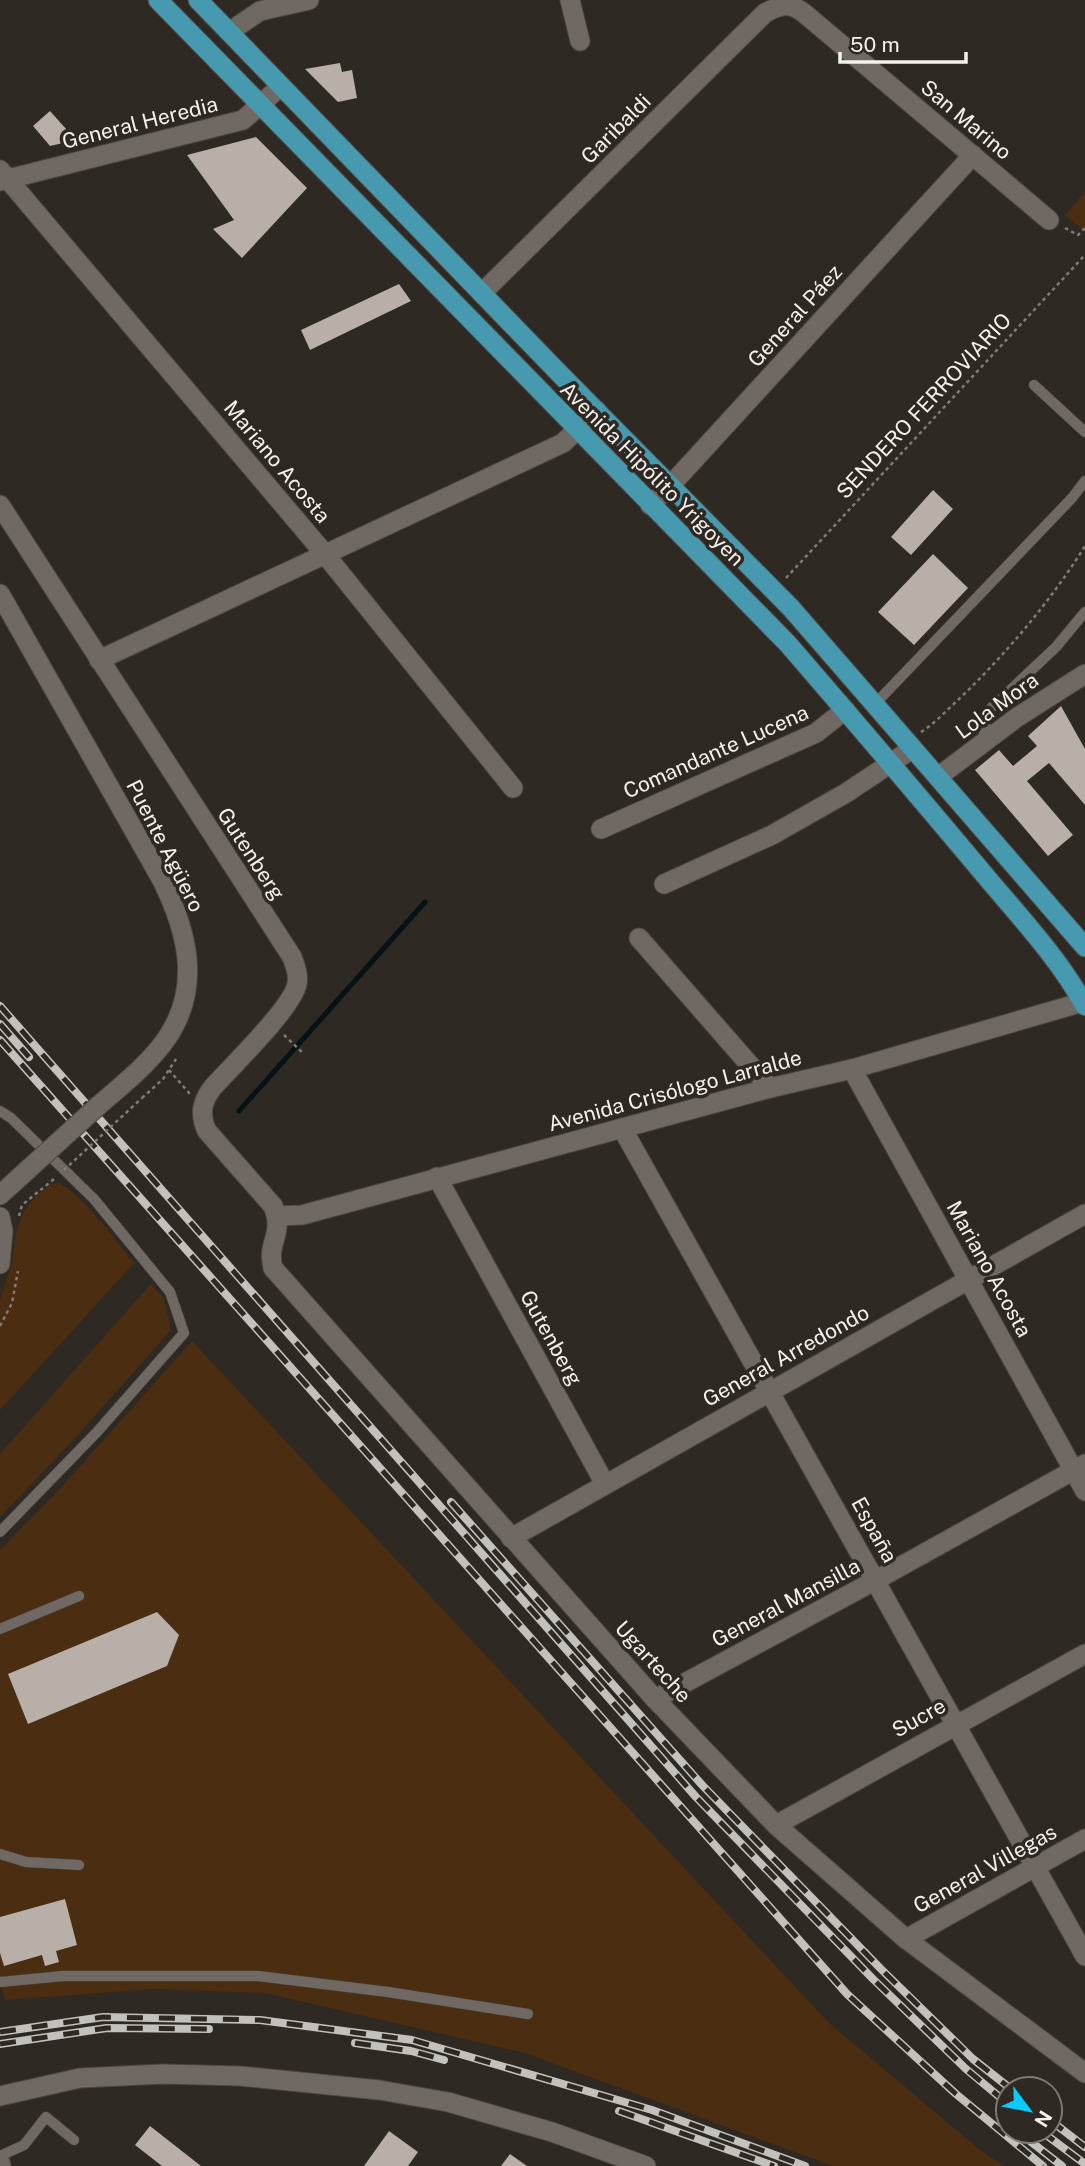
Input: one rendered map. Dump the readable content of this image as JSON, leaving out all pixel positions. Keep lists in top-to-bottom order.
{
  "streets": {
    "main road": ["Avenida Hipólito Yrigoyen"],
    "street": [
      "San Marino",
      "General Heredia",
      "Garibaldi",
      "General Páez",
      "Mariano Acosta",
      "Lola Mora",
      "Comandante Lucena",
      "Puente Agüero",
      "Gutenberg",
      "Avenida Crisólogo Larralde",
      "General Arredondo",
      "España",
      "General Mansilla",
      "Ugarteche",
      "Sucre",
      "General Villegas"
    ],
    "path": ["SENDERO FERROVIARIO"]
  },
  "crossings": [
    ["San Marino", "Garibaldi"],
    ["San Marino", "General Páez"],
    ["General Heredia", "Mariano Acosta"],
    ["General Heredia", "Avenida Hipólito Yrigoyen"],
    ["Garibaldi", "Avenida Hipólito Yrigoyen"],
    ["General Páez", "Avenida Hipólito Yrigoyen"],
    ["Mariano Acosta", "Avenida Crisólogo Larralde"],
    ["Mariano Acosta", "General Arredondo"],
    ["Mariano Acosta", "General Mansilla"],
    ["Avenida Hipólito Yrigoyen", "Lola Mora"],
    ["Avenida Hipólito Yrigoyen", "Comandante Lucena"],
    ["Avenida Hipólito Yrigoyen", "Avenida Crisólogo Larralde"],
    ["Gutenberg", "Avenida Crisólogo Larralde"],
    ["Gutenberg", "General Arredondo"],
    ["Gutenberg", "Ugarteche"],
    ["Avenida Crisólogo Larralde", "España"],
    ["Avenida Crisólogo Larralde", "Ugarteche"],
    ["General Arredondo", "España"],
    ["General Arredondo", "Ugarteche"],
    ["España", "General Mansilla"],
    ["España", "Sucre"],
    ["España", "General Villegas"],
    ["General Mansilla", "Ugarteche"],
    ["Ugarteche", "Sucre"],
    ["Ugarteche", "General Villegas"]
  ],
  "scale_bar": "50 m",
  "north": "bottom right"
}
